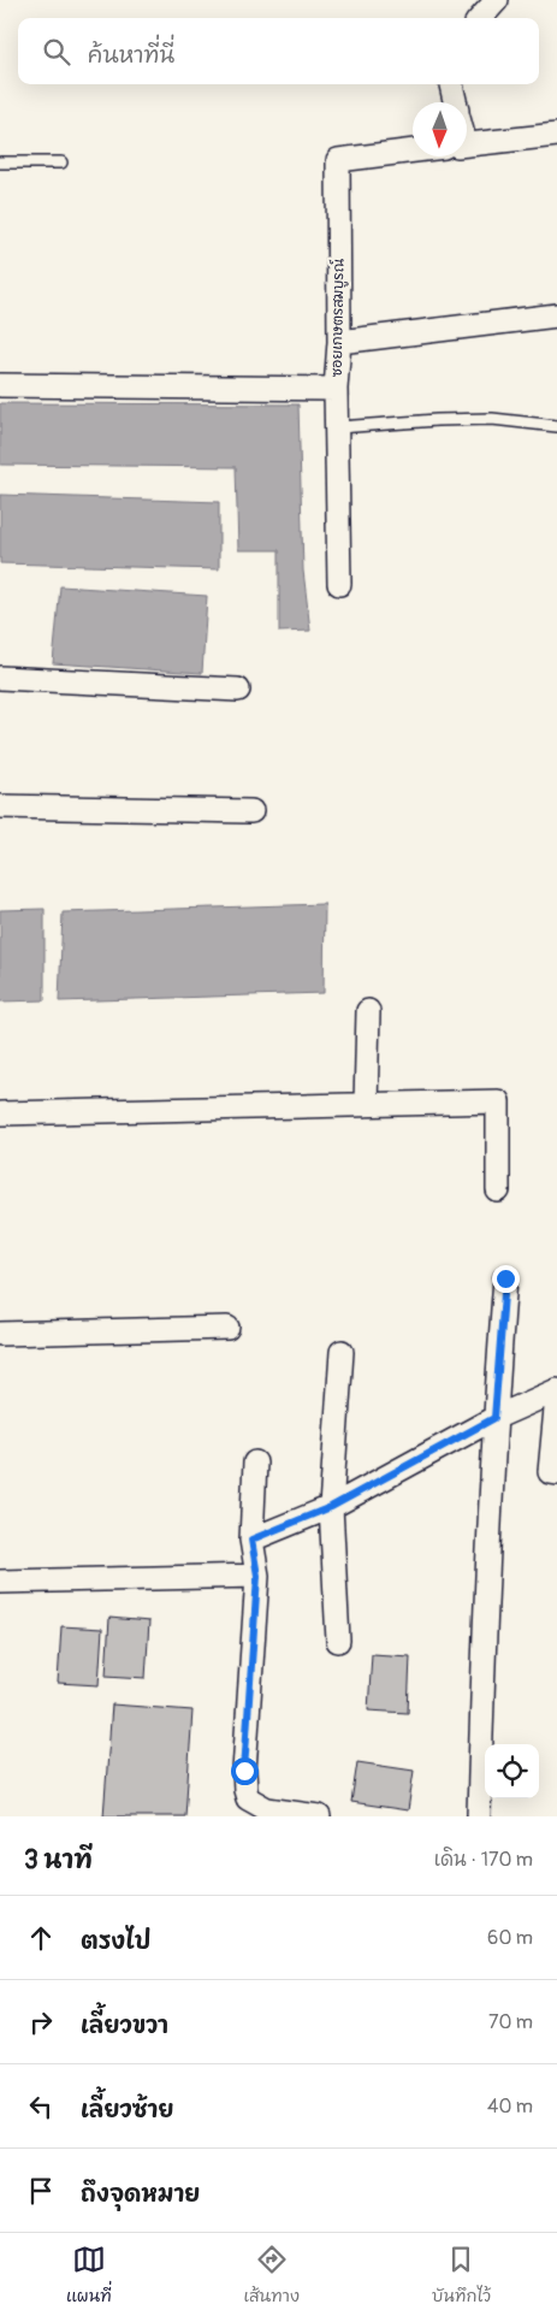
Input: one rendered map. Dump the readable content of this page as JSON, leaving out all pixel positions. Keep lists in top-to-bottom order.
{
  "streets": {
    "street": ["ซอยเกษตรสมบูรณ์"]
  },
  "north": "bottom",
  "page": {
    "search": "ค้นหาที่นี่",
    "heading": ["3 นาที", "เดิน · 170 m"],
    "list": [
      ["ตรงไป", "60 m"],
      ["เลี้ยวขวา", "70 m"],
      ["เลี้ยวซ้าย", "40 m"],
      "ถึงจุดหมาย"
    ],
    "nav": ["แผนที่", "เส้นทาง", "บันทึกไว้"]
  }
}
